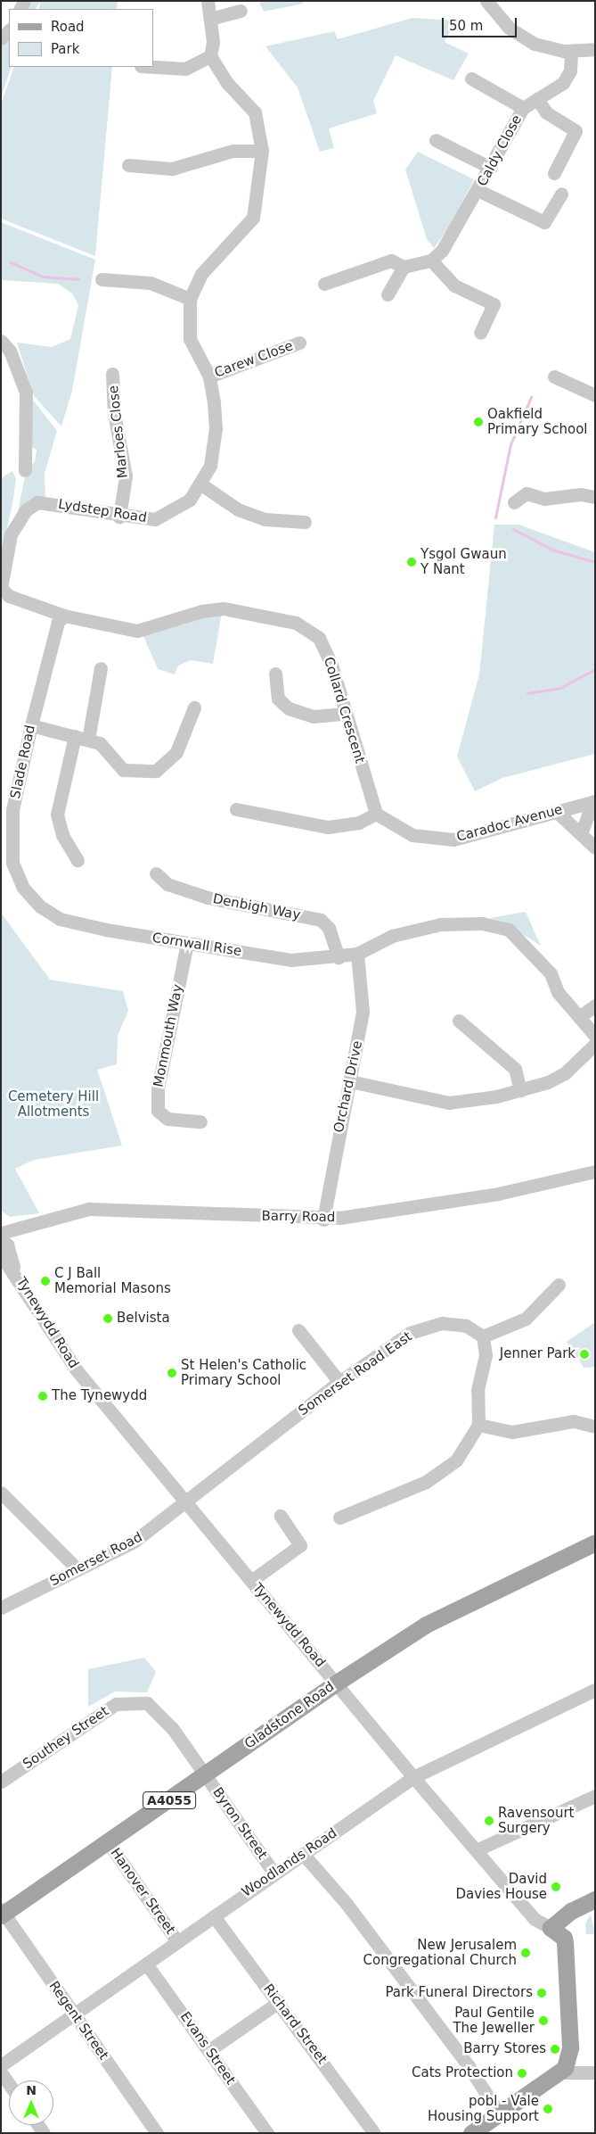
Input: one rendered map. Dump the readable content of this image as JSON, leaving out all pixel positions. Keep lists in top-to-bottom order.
{
  "streets": {
    "main road": ["Tynewydd Road", "Gladstone Road", "A4055"],
    "street": [
      "Caldy Close",
      "Carew Close",
      "Marloes Close",
      "Lydstep Road",
      "Collard Crescent",
      "Slade Road",
      "Caradoc Avenue",
      "Denbigh Way",
      "Cornwall Rise",
      "Monmouth Way",
      "Orchard Drive",
      "Barry Road",
      "Somerset Road East",
      "Somerset Road",
      "Southey Street",
      "Byron Street",
      "Woodlands Road",
      "Hanover Street",
      "Regent Street",
      "Richard Street",
      "Evans Street"
    ]
  },
  "crossings": [
    ["Carew Close", "Lydstep Road"],
    ["Marloes Close", "Lydstep Road"],
    ["Lydstep Road", "Collard Crescent"],
    ["Collard Crescent", "Slade Road"],
    ["Collard Crescent", "Caradoc Avenue"],
    ["Slade Road", "Cornwall Rise"],
    ["Denbigh Way", "Cornwall Rise"],
    ["Cornwall Rise", "Monmouth Way"],
    ["Cornwall Rise", "Orchard Drive"],
    ["Orchard Drive", "Barry Road"],
    ["Tynewydd Road", "Somerset Road East"],
    ["Tynewydd Road", "Somerset Road"],
    ["Tynewydd Road", "Gladstone Road"],
    ["Tynewydd Road", "Woodlands Road"],
    ["Somerset Road East", "Somerset Road"],
    ["Gladstone Road", "Southey Street"],
    ["Gladstone Road", "Byron Street"],
    ["Gladstone Road", "Hanover Street"],
    ["Gladstone Road", "Regent Street"],
    ["Southey Street", "Byron Street"],
    ["Byron Street", "Woodlands Road"],
    ["Woodlands Road", "Hanover Street"],
    ["Woodlands Road", "Regent Street"],
    ["Woodlands Road", "Richard Street"],
    ["Woodlands Road", "Evans Street"]
  ],
  "parks": ["Cemetery Hill Allotments"],
  "places": [
    "Oakfield Primary School",
    "Ysgol Gwaun Y Nant",
    "C J Ball Memorial Masons",
    "Belvista",
    "Jenner Park",
    "St Helen's Catholic Primary School",
    "The Tynewydd",
    "Ravensourt Surgery",
    "David Davies House",
    "New Jerusalem Congregational Church",
    "Park Funeral Directors",
    "Paul Gentile The Jeweller",
    "Barry Stores",
    "Cats Protection",
    "pobl - Vale Housing Support"
  ],
  "legend": ["Road", "Park"],
  "scale_bar": "50 m",
  "north": "top"
}
